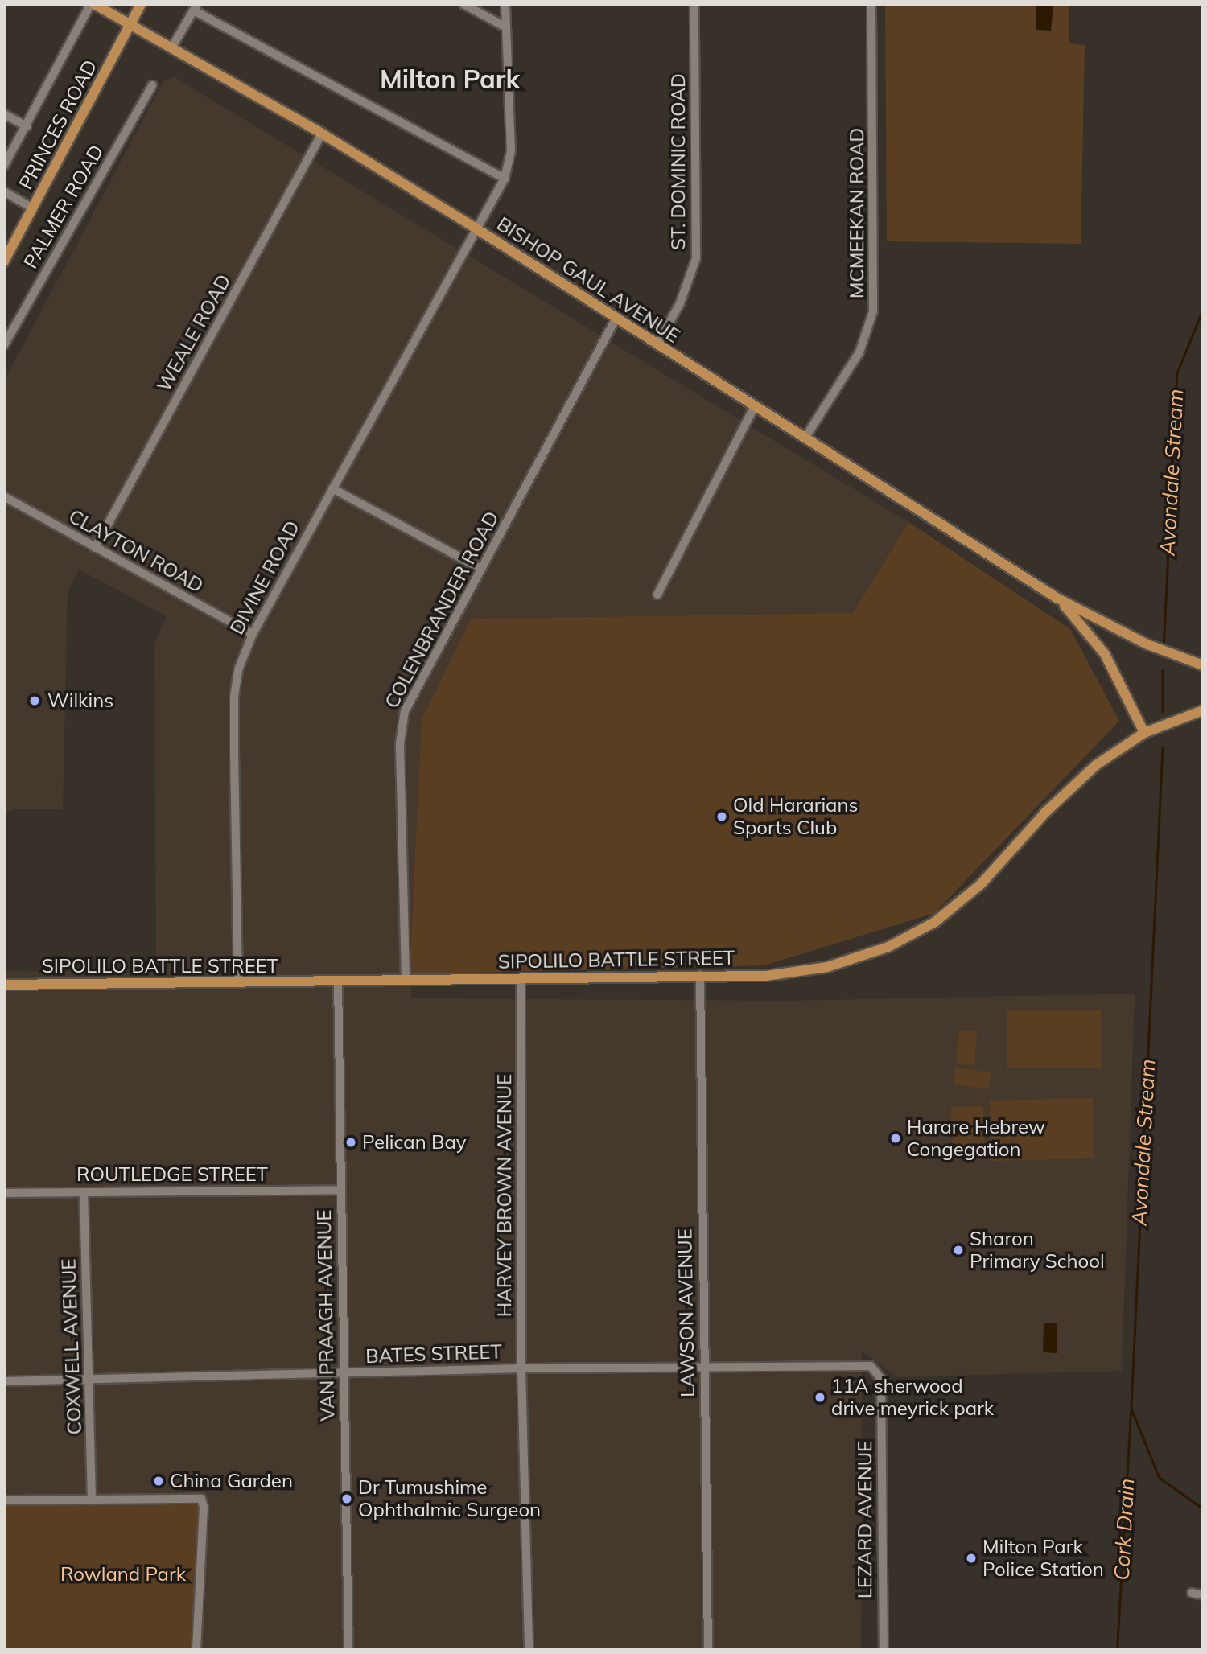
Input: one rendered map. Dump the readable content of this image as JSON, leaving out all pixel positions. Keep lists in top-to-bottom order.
{
  "streets": {
    "main road": ["PRINCES ROAD", "BISHOP GAUL AVENUE", "SIPOLILO BATTLE STREET"],
    "street": [
      "ST. DOMINIC ROAD",
      "PALMER ROAD",
      "MCMEEKAN ROAD",
      "WEALE ROAD",
      "CLAYTON ROAD",
      "DIVINE ROAD",
      "COLENBRANDER ROAD",
      "ROUTLEDGE STREET",
      "HARVEY BROWN AVENUE",
      "LAWSON AVENUE",
      "VAN PRAAGH AVENUE",
      "COXWELL AVENUE",
      "BATES STREET",
      "LEZARD AVENUE"
    ]
  },
  "crossings": [
    ["PRINCES ROAD", "BISHOP GAUL AVENUE"],
    ["ST. DOMINIC ROAD", "BISHOP GAUL AVENUE"],
    ["MCMEEKAN ROAD", "BISHOP GAUL AVENUE"],
    ["BISHOP GAUL AVENUE", "WEALE ROAD"],
    ["BISHOP GAUL AVENUE", "DIVINE ROAD"],
    ["BISHOP GAUL AVENUE", "COLENBRANDER ROAD"],
    ["WEALE ROAD", "CLAYTON ROAD"],
    ["CLAYTON ROAD", "DIVINE ROAD"],
    ["DIVINE ROAD", "SIPOLILO BATTLE STREET"],
    ["COLENBRANDER ROAD", "SIPOLILO BATTLE STREET"],
    ["SIPOLILO BATTLE STREET", "HARVEY BROWN AVENUE"],
    ["SIPOLILO BATTLE STREET", "LAWSON AVENUE"],
    ["SIPOLILO BATTLE STREET", "VAN PRAAGH AVENUE"],
    ["ROUTLEDGE STREET", "VAN PRAAGH AVENUE"],
    ["ROUTLEDGE STREET", "COXWELL AVENUE"],
    ["HARVEY BROWN AVENUE", "BATES STREET"],
    ["LAWSON AVENUE", "BATES STREET"],
    ["VAN PRAAGH AVENUE", "BATES STREET"],
    ["COXWELL AVENUE", "BATES STREET"],
    ["BATES STREET", "LEZARD AVENUE"]
  ],
  "districts": ["Milton Park"],
  "water": ["Avondale Stream", "Cork Drain"],
  "parks": ["Rowland Park"],
  "places": [
    "Wilkins",
    "Old Hararians Sports Club",
    "Harare Hebrew Congegation",
    "Pelican Bay",
    "Sharon Primary School",
    "11A sherwood drive meyrick park",
    "China Garden",
    "Dr Tumushime Ophthalmic Surgeon",
    "Milton Park Police Station"
  ]
}
